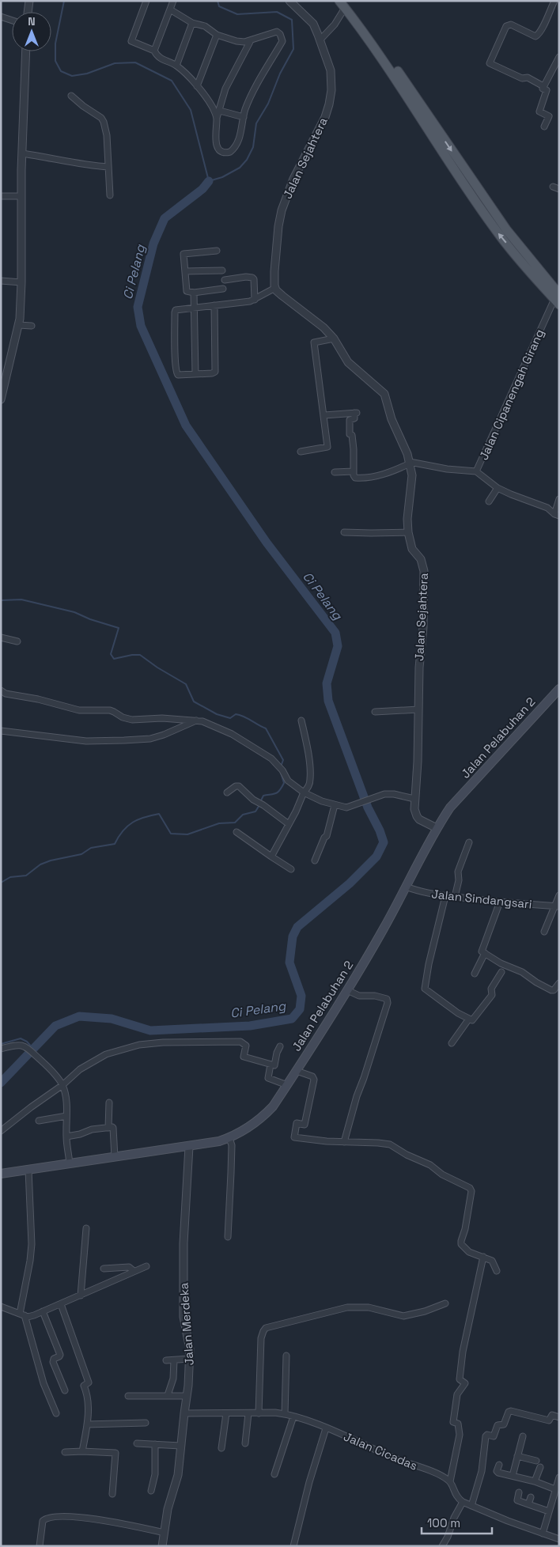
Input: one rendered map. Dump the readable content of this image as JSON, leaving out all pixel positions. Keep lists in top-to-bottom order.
{
  "streets": {
    "main road": ["Jalan Pelabuhan 2"],
    "street": [
      "Jalan Sejahtera",
      "Jalan Cipanengah Girang",
      "Jalan Sindangsari",
      "Jalan Merdeka",
      "Jalan Cicadas"
    ]
  },
  "crossings": [
    ["Jalan Sejahtera", "Jalan Cipanengah Girang"],
    ["Jalan Sejahtera", "Jalan Pelabuhan 2"],
    ["Jalan Pelabuhan 2", "Jalan Sindangsari"],
    ["Jalan Pelabuhan 2", "Jalan Merdeka"],
    ["Jalan Merdeka", "Jalan Cicadas"]
  ],
  "water": ["Ci Pelang"],
  "scale_bar": "100 m",
  "north": "top"
}
